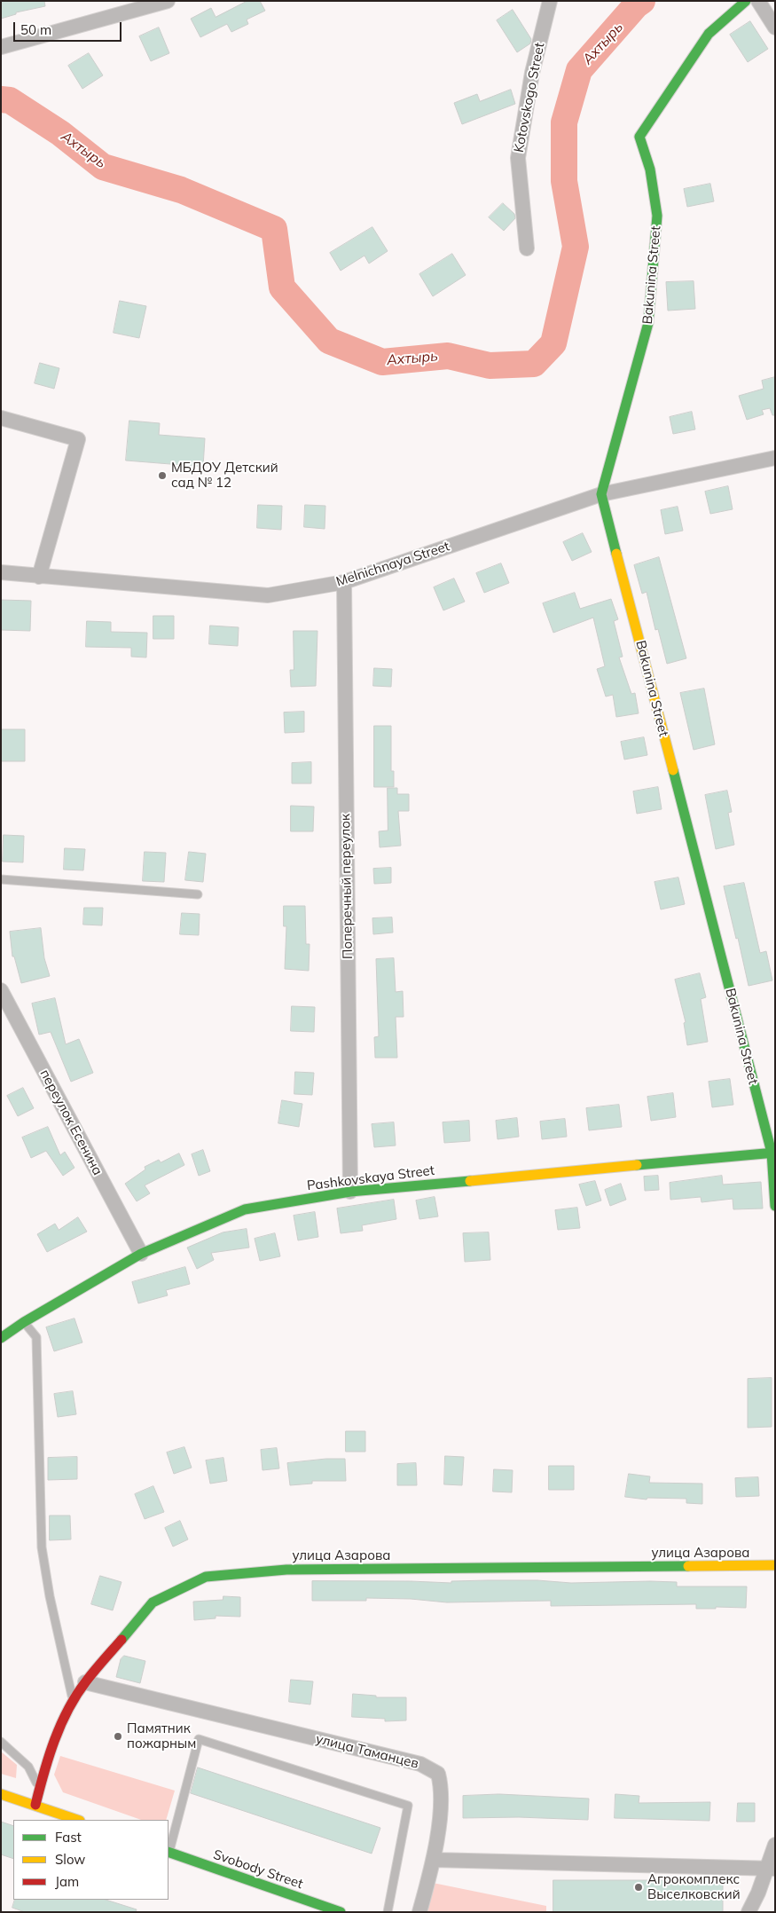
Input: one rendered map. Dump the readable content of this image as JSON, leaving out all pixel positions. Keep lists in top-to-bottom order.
{
  "streets": {
    "street": [
      "Kotovskogo Street",
      "Bakunina Street",
      "Melnichnaya Street",
      "Поперечный переулок",
      "переулок Есенина",
      "Pashkovskaya Street",
      "улица Азарова",
      "улица Таманцев",
      "Svobody Street"
    ]
  },
  "crossings": [
    ["Bakunina Street", "Melnichnaya Street"],
    ["Bakunina Street", "Pashkovskaya Street"],
    ["Melnichnaya Street", "Поперечный переулок"],
    ["Поперечный переулок", "Pashkovskaya Street"],
    ["переулок Есенина", "Pashkovskaya Street"],
    ["улица Азарова", "улица Таманцев"]
  ],
  "water": ["Ахтырь"],
  "places": ["МБДОУ Детский сад № 12", "Памятник пожарным", "Агрокомплекс Выселковский"],
  "legend": ["Fast", "Slow", "Jam"],
  "scale_bar": "50 m"
}
